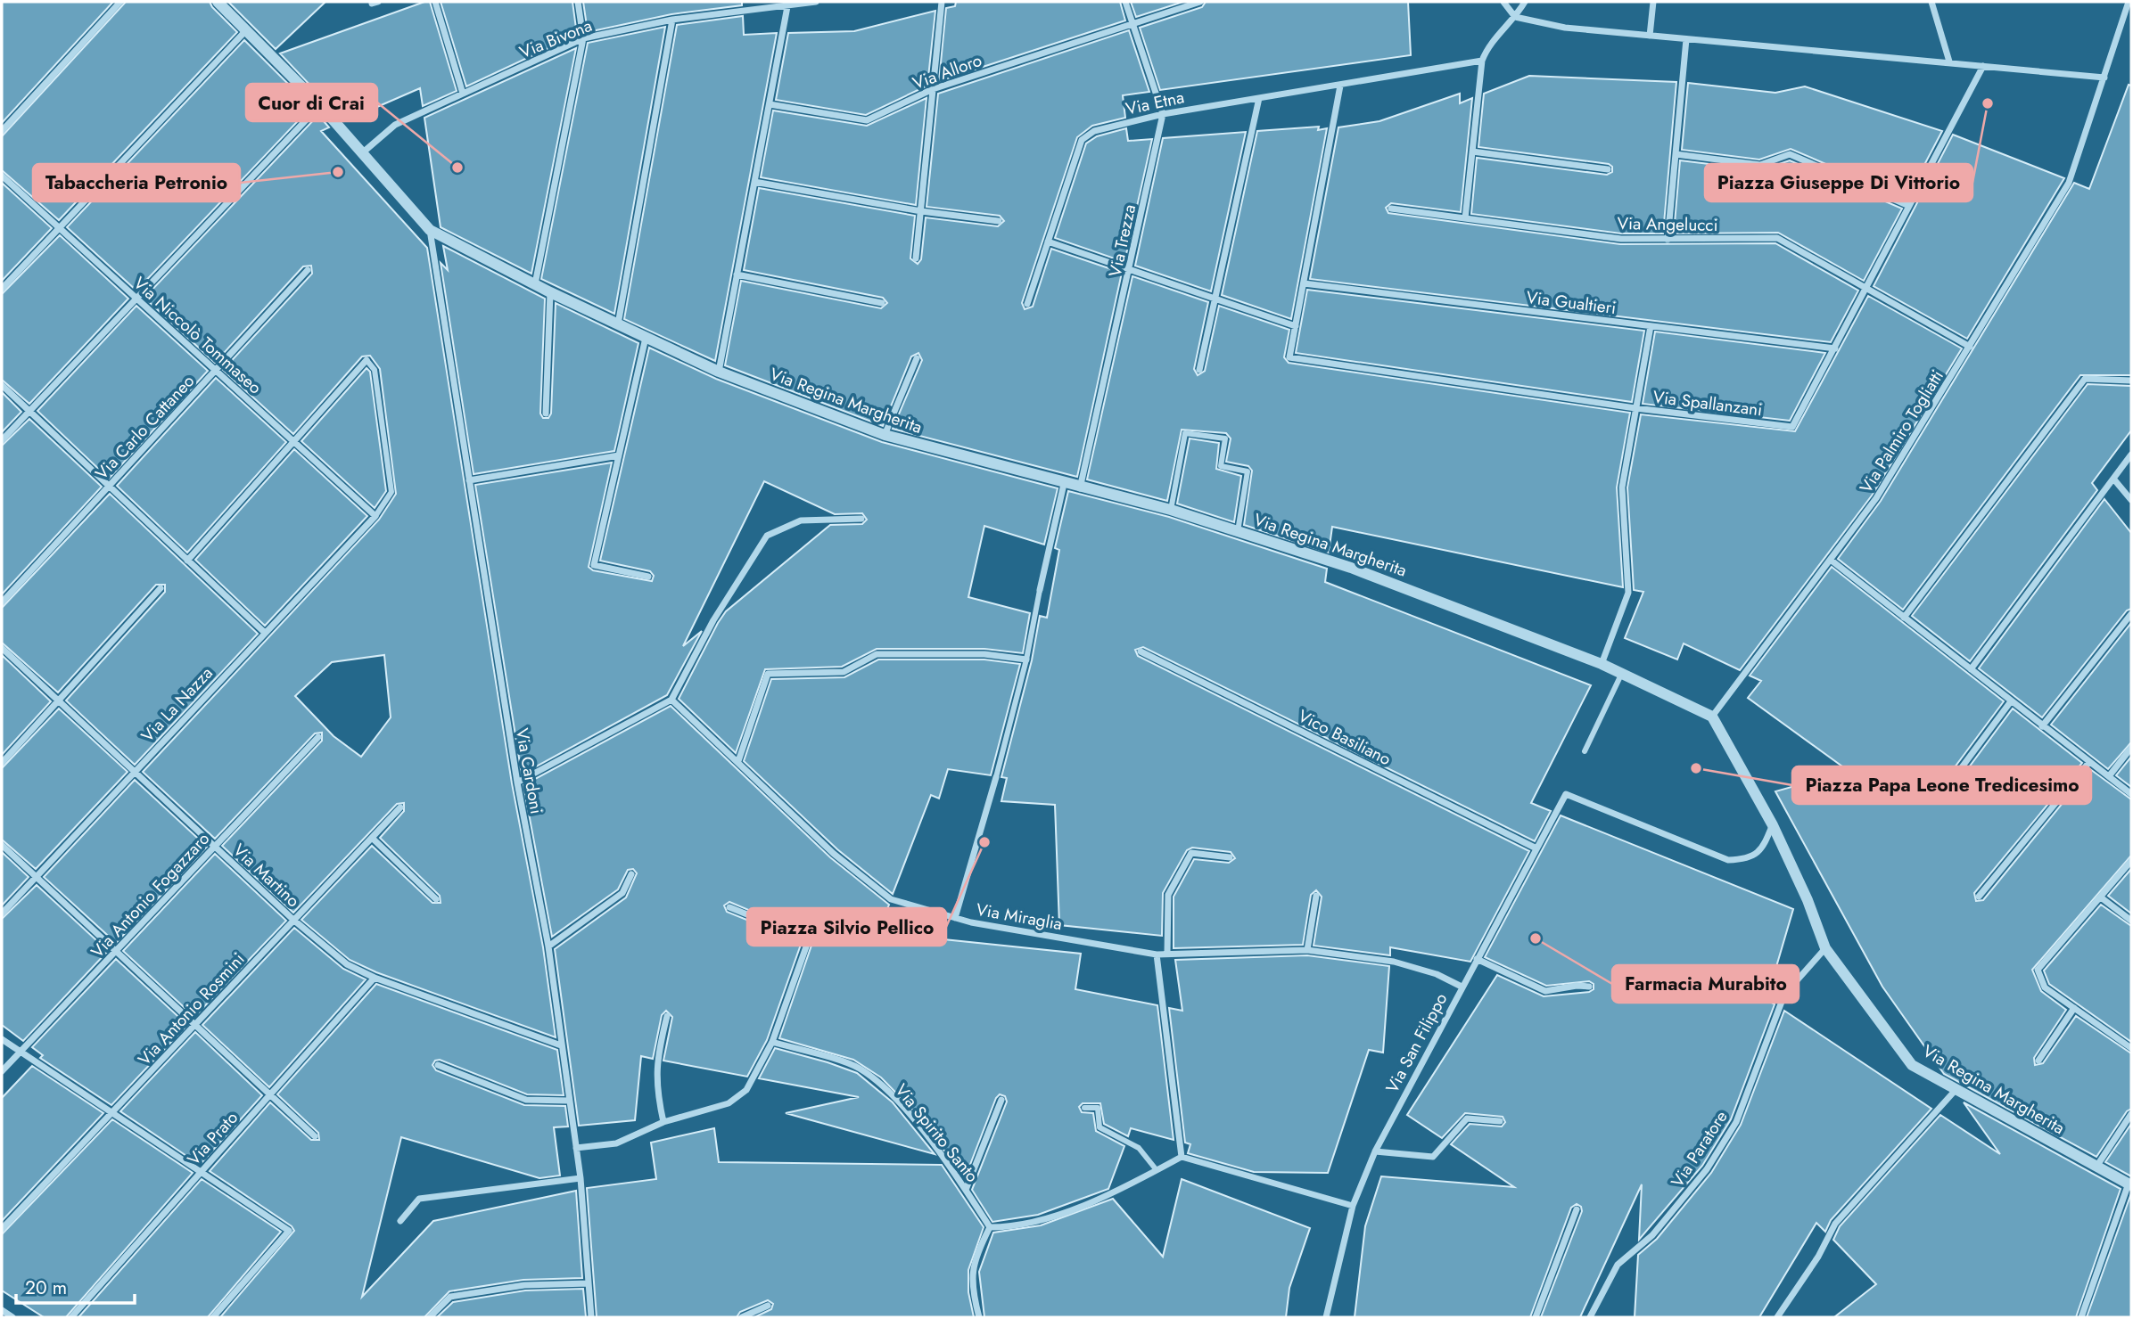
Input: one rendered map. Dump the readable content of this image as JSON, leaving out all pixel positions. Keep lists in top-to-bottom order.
{
  "streets": {
    "street": [
      "Via Bivona",
      "Via Alloro",
      "Via Etna",
      "Via Angelucci",
      "Via Trezza",
      "Via Gualtieri",
      "Via Niccolò Tommaseo",
      "Via Regina Margherita",
      "Via Spallanzani",
      "Via Carlo Cattaneo",
      "Via Palmiro Togliatti",
      "Via La Nazza",
      "Vico Basiliano",
      "Via Cardoni",
      "Via Martino",
      "Via Antonio Fogazzaro",
      "Via Miraglia",
      "Via Antonio Rosmini",
      "Via San Filippo",
      "Via Spirito Santo",
      "Via Prato",
      "Via Paratore"
    ]
  },
  "crossings": [
    ["Via Bivona", "Via Regina Margherita"],
    ["Via Etna", "Via Trezza"],
    ["Via Angelucci", "Via Spallanzani"],
    ["Via Angelucci", "Via Palmiro Togliatti"],
    ["Via Trezza", "Via Regina Margherita"],
    ["Via Gualtieri", "Via Spallanzani"],
    ["Via Niccolò Tommaseo", "Via Carlo Cattaneo"],
    ["Via Niccolò Tommaseo", "Via La Nazza"],
    ["Via Regina Margherita", "Via Palmiro Togliatti"],
    ["Via Regina Margherita", "Via Cardoni"],
    ["Via Regina Margherita", "Via San Filippo"],
    ["Via Regina Margherita", "Via Paratore"],
    ["Via La Nazza", "Via Martino"],
    ["Vico Basiliano", "Via San Filippo"],
    ["Via Cardoni", "Via Martino"],
    ["Via Martino", "Via Antonio Fogazzaro"],
    ["Via Martino", "Via Antonio Rosmini"],
    ["Via Martino", "Via Prato"],
    ["Via Miraglia", "Via San Filippo"]
  ],
  "places": [
    "Piazza Giuseppe Di Vittorio",
    "Cuor di Crai",
    "Tabaccheria Petronio",
    "Piazza Papa Leone Tredicesimo",
    "Piazza Silvio Pellico",
    "Farmacia Murabito"
  ],
  "scale_bar": "20 m"
}
